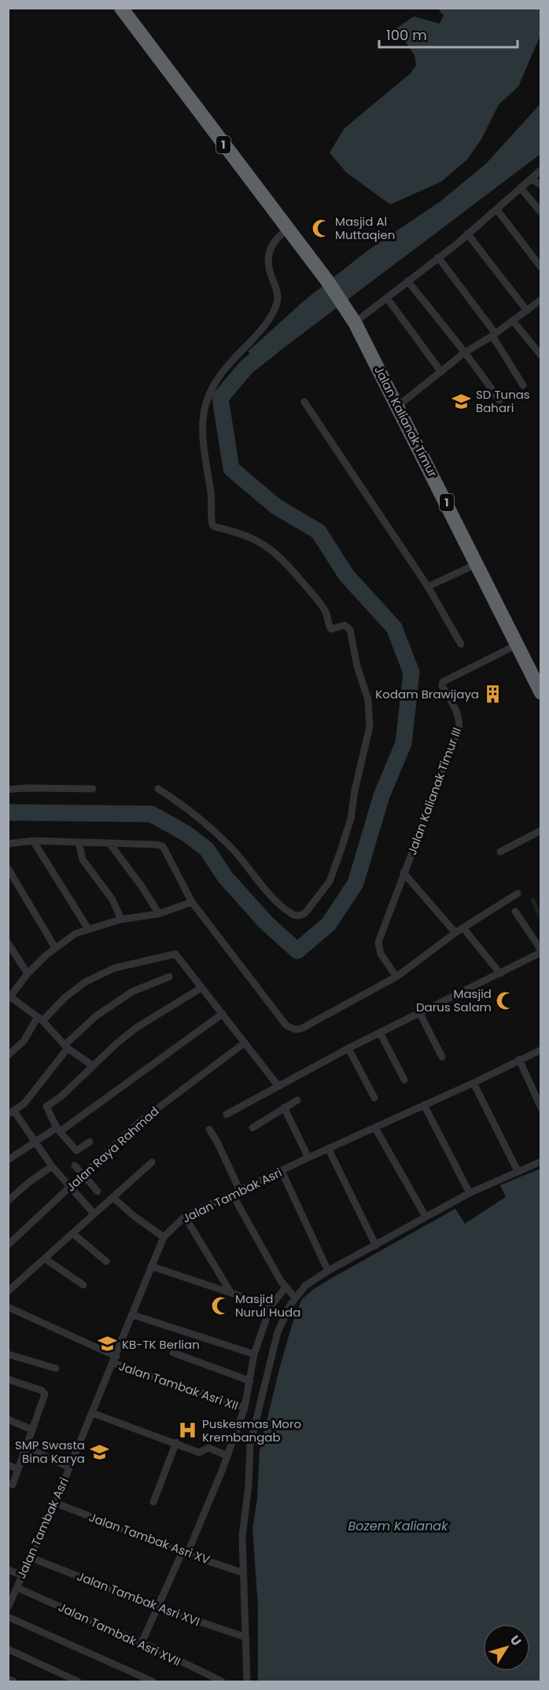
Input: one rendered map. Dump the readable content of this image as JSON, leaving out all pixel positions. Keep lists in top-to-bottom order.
{
  "streets": {
    "highway": ["1", "Jalan Kalianak Timur"],
    "street": [
      "Jalan Kalianak Timur III",
      "Jalan Raya Rahmad",
      "Jalan Tambak Asri",
      "Jalan Tambak Asri XII",
      "Jalan Tambak Asri XV",
      "Jalan Tambak Asri XVI",
      "Jalan Tambak Asri XVII"
    ]
  },
  "crossings": [
    ["1", "Jalan Kalianak Timur"],
    ["Jalan Kalianak Timur", "Jalan Kalianak Timur III"],
    ["Jalan Tambak Asri", "Jalan Tambak Asri XII"],
    ["Jalan Tambak Asri", "Jalan Tambak Asri XV"],
    ["Jalan Tambak Asri", "Jalan Tambak Asri XVI"],
    ["Jalan Tambak Asri", "Jalan Tambak Asri XVII"]
  ],
  "water": ["Bozem Kalianak"],
  "places": {
    "mosque": ["Masjid Al Muttaqien", "Masjid Darus Salam", "Masjid Nurul Huda"],
    "school or university": ["SD Tunas Bahari", "KB-TK Berlian", "SMP Swasta Bina Karya"],
    "building": ["Kodam Brawijaya"],
    "hospital": ["Puskesmas Moro Krembangab"]
  },
  "scale_bar": "100 m",
  "north": "top right"
}
